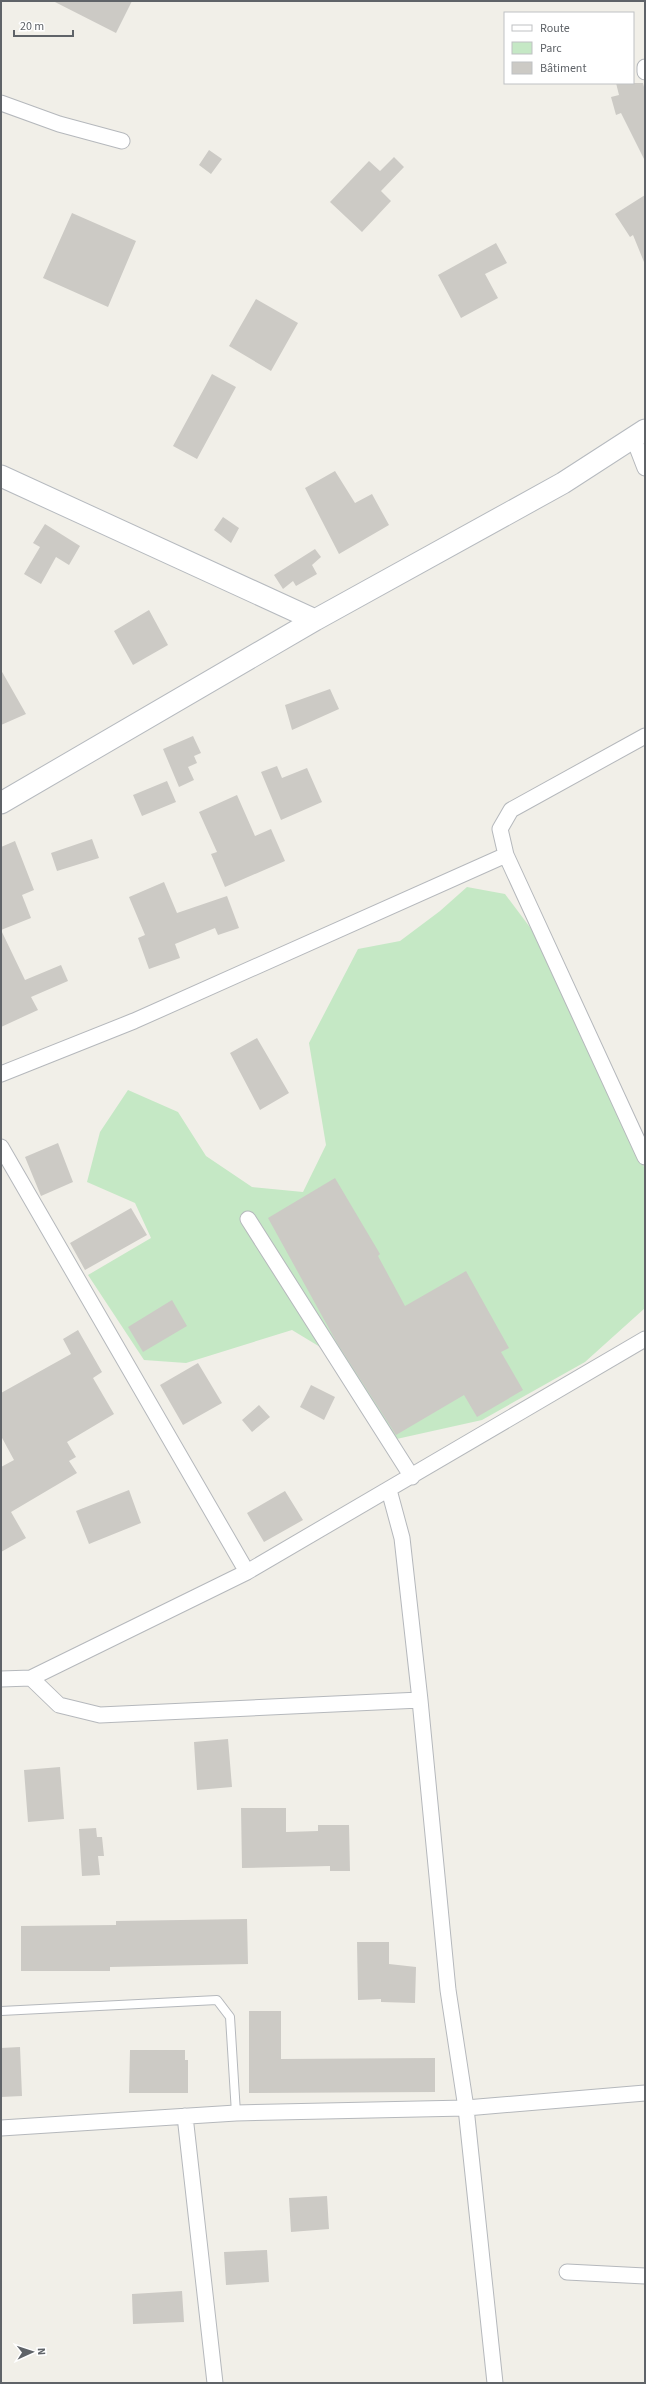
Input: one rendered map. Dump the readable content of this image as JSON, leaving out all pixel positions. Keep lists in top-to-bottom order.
{
  "legend": ["Route", "Parc", "Bâtiment"],
  "scale_bar": "20 m",
  "north": "right"
}
